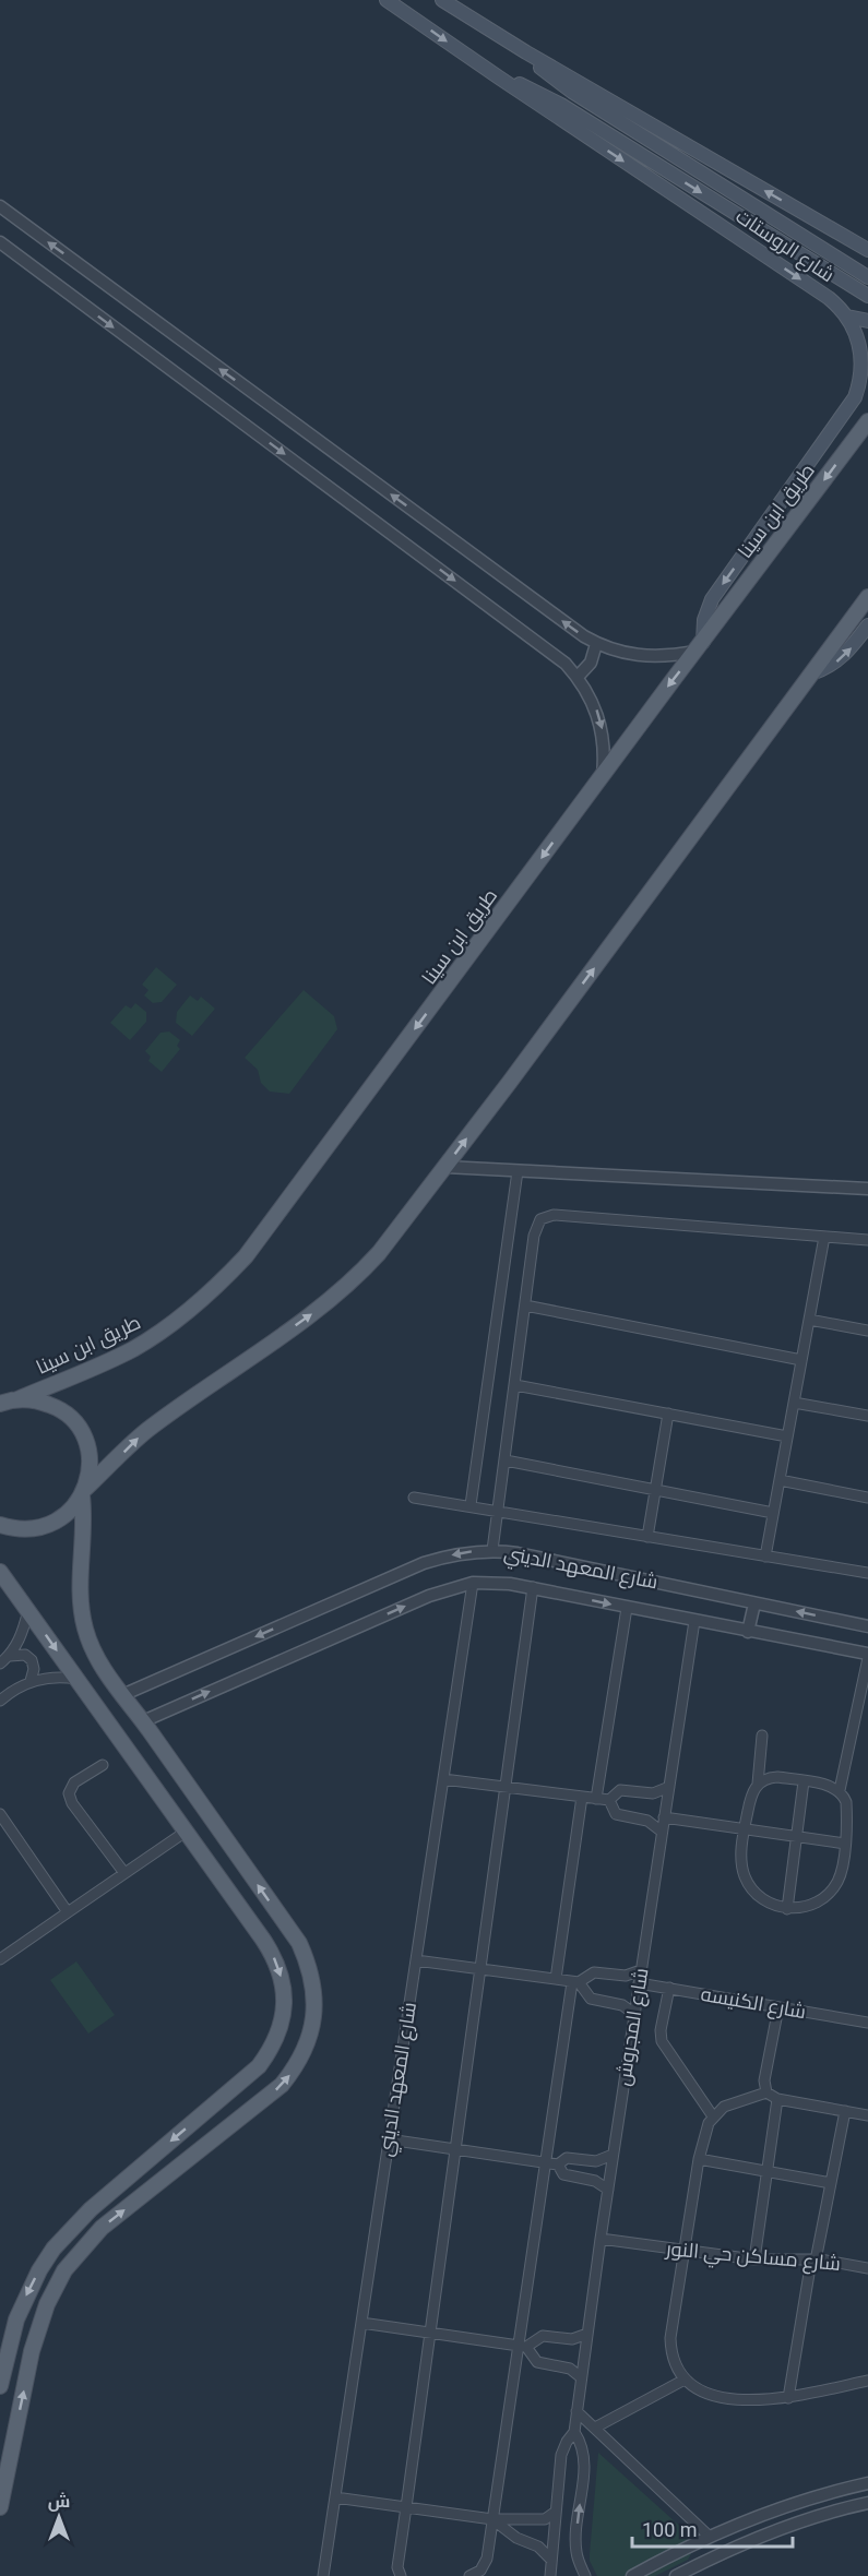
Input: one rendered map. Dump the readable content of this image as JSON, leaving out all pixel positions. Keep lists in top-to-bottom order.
{
  "streets": {
    "main road": ["شارع الروستات", "طريق ابن سينا"],
    "street": [
      "شارع المعهد الديني",
      "شارع الكنيسه",
      "شارع المجروش",
      "شارع مساكن حي النور"
    ]
  },
  "crossings": [
    ["شارع الروستات", "طريق ابن سينا"],
    ["شارع المعهد الديني", "شارع المجروش"],
    ["شارع الكنيسه", "شارع المجروش"],
    ["شارع المجروش", "شارع مساكن حي النور"]
  ],
  "scale_bar": "100 m",
  "north": "top"
}
